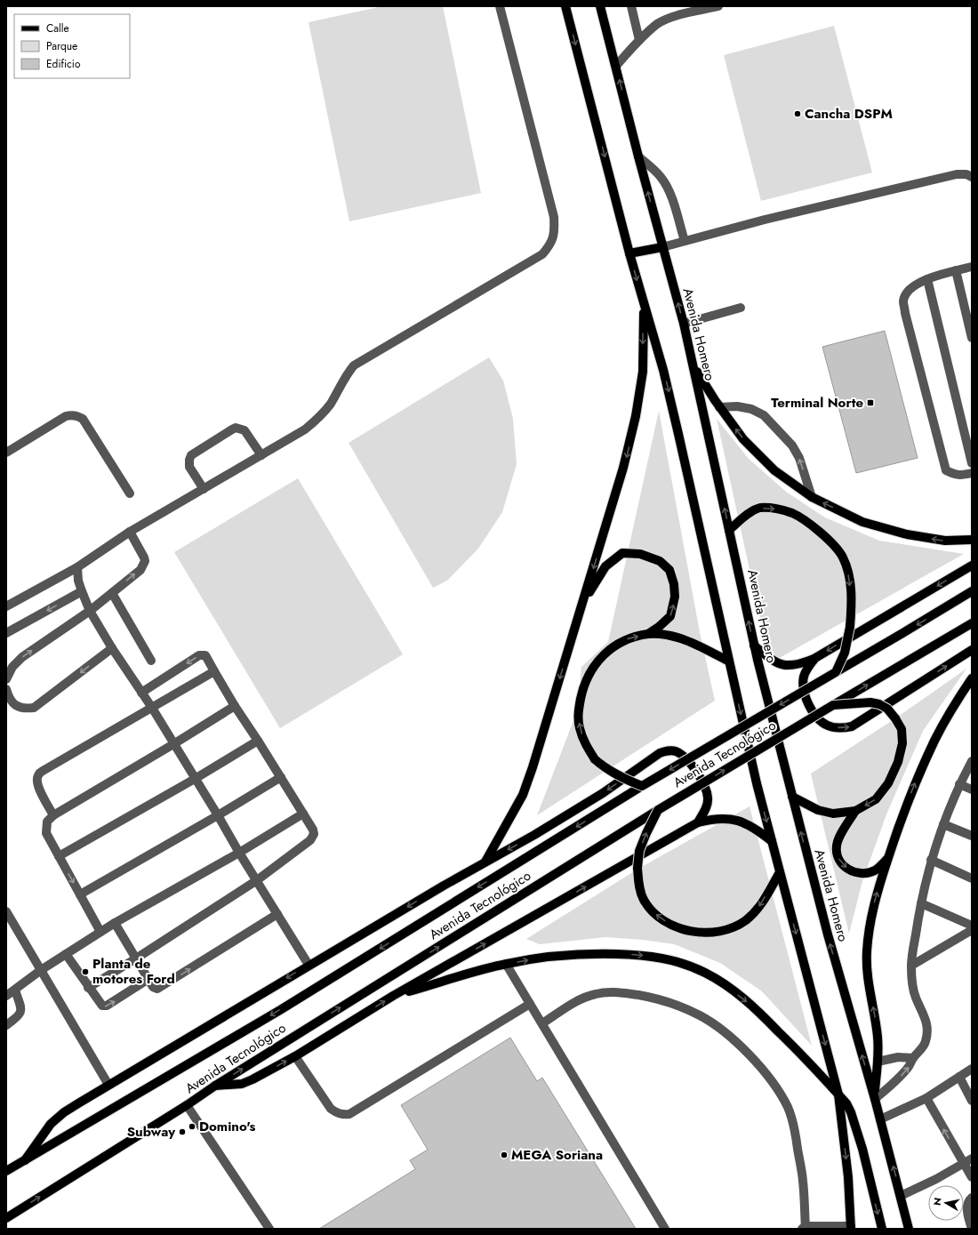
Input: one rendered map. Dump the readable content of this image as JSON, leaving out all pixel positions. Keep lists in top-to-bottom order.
{
  "streets": {
    "main road": ["Avenida Homero", "Avenida Tecnológico"]
  },
  "places": {
    "other": [
      "Cancha DSPM",
      "Planta de motores Ford",
      "Domino's",
      "Subway",
      "MEGA Soriana"
    ],
    "transit": ["Terminal Norte"]
  },
  "legend": ["Calle", "Parque", "Edificio"],
  "north": "left"
}
